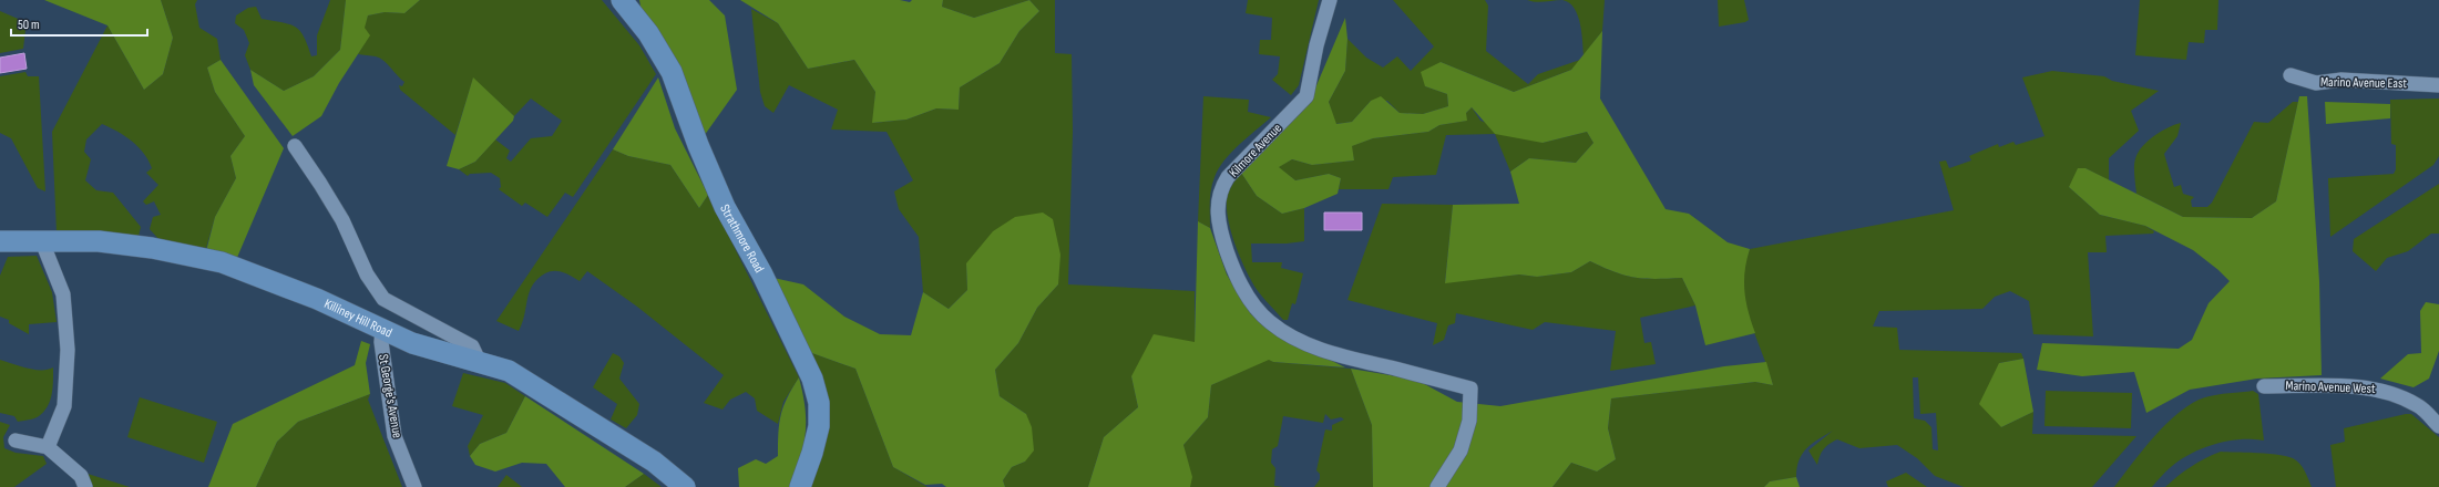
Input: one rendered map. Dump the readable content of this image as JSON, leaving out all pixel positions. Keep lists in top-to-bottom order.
{
  "streets": {
    "main road": ["Strathmore Road", "Killiney Hill Road"],
    "street": [
      "Marino Avenue East",
      "Kilmore Avenue",
      "Marino Avenue West",
      "St George's Avenue"
    ]
  },
  "crossings": [
    ["Killiney Hill Road", "St George's Avenue"]
  ],
  "scale_bar": "50 m"
}
